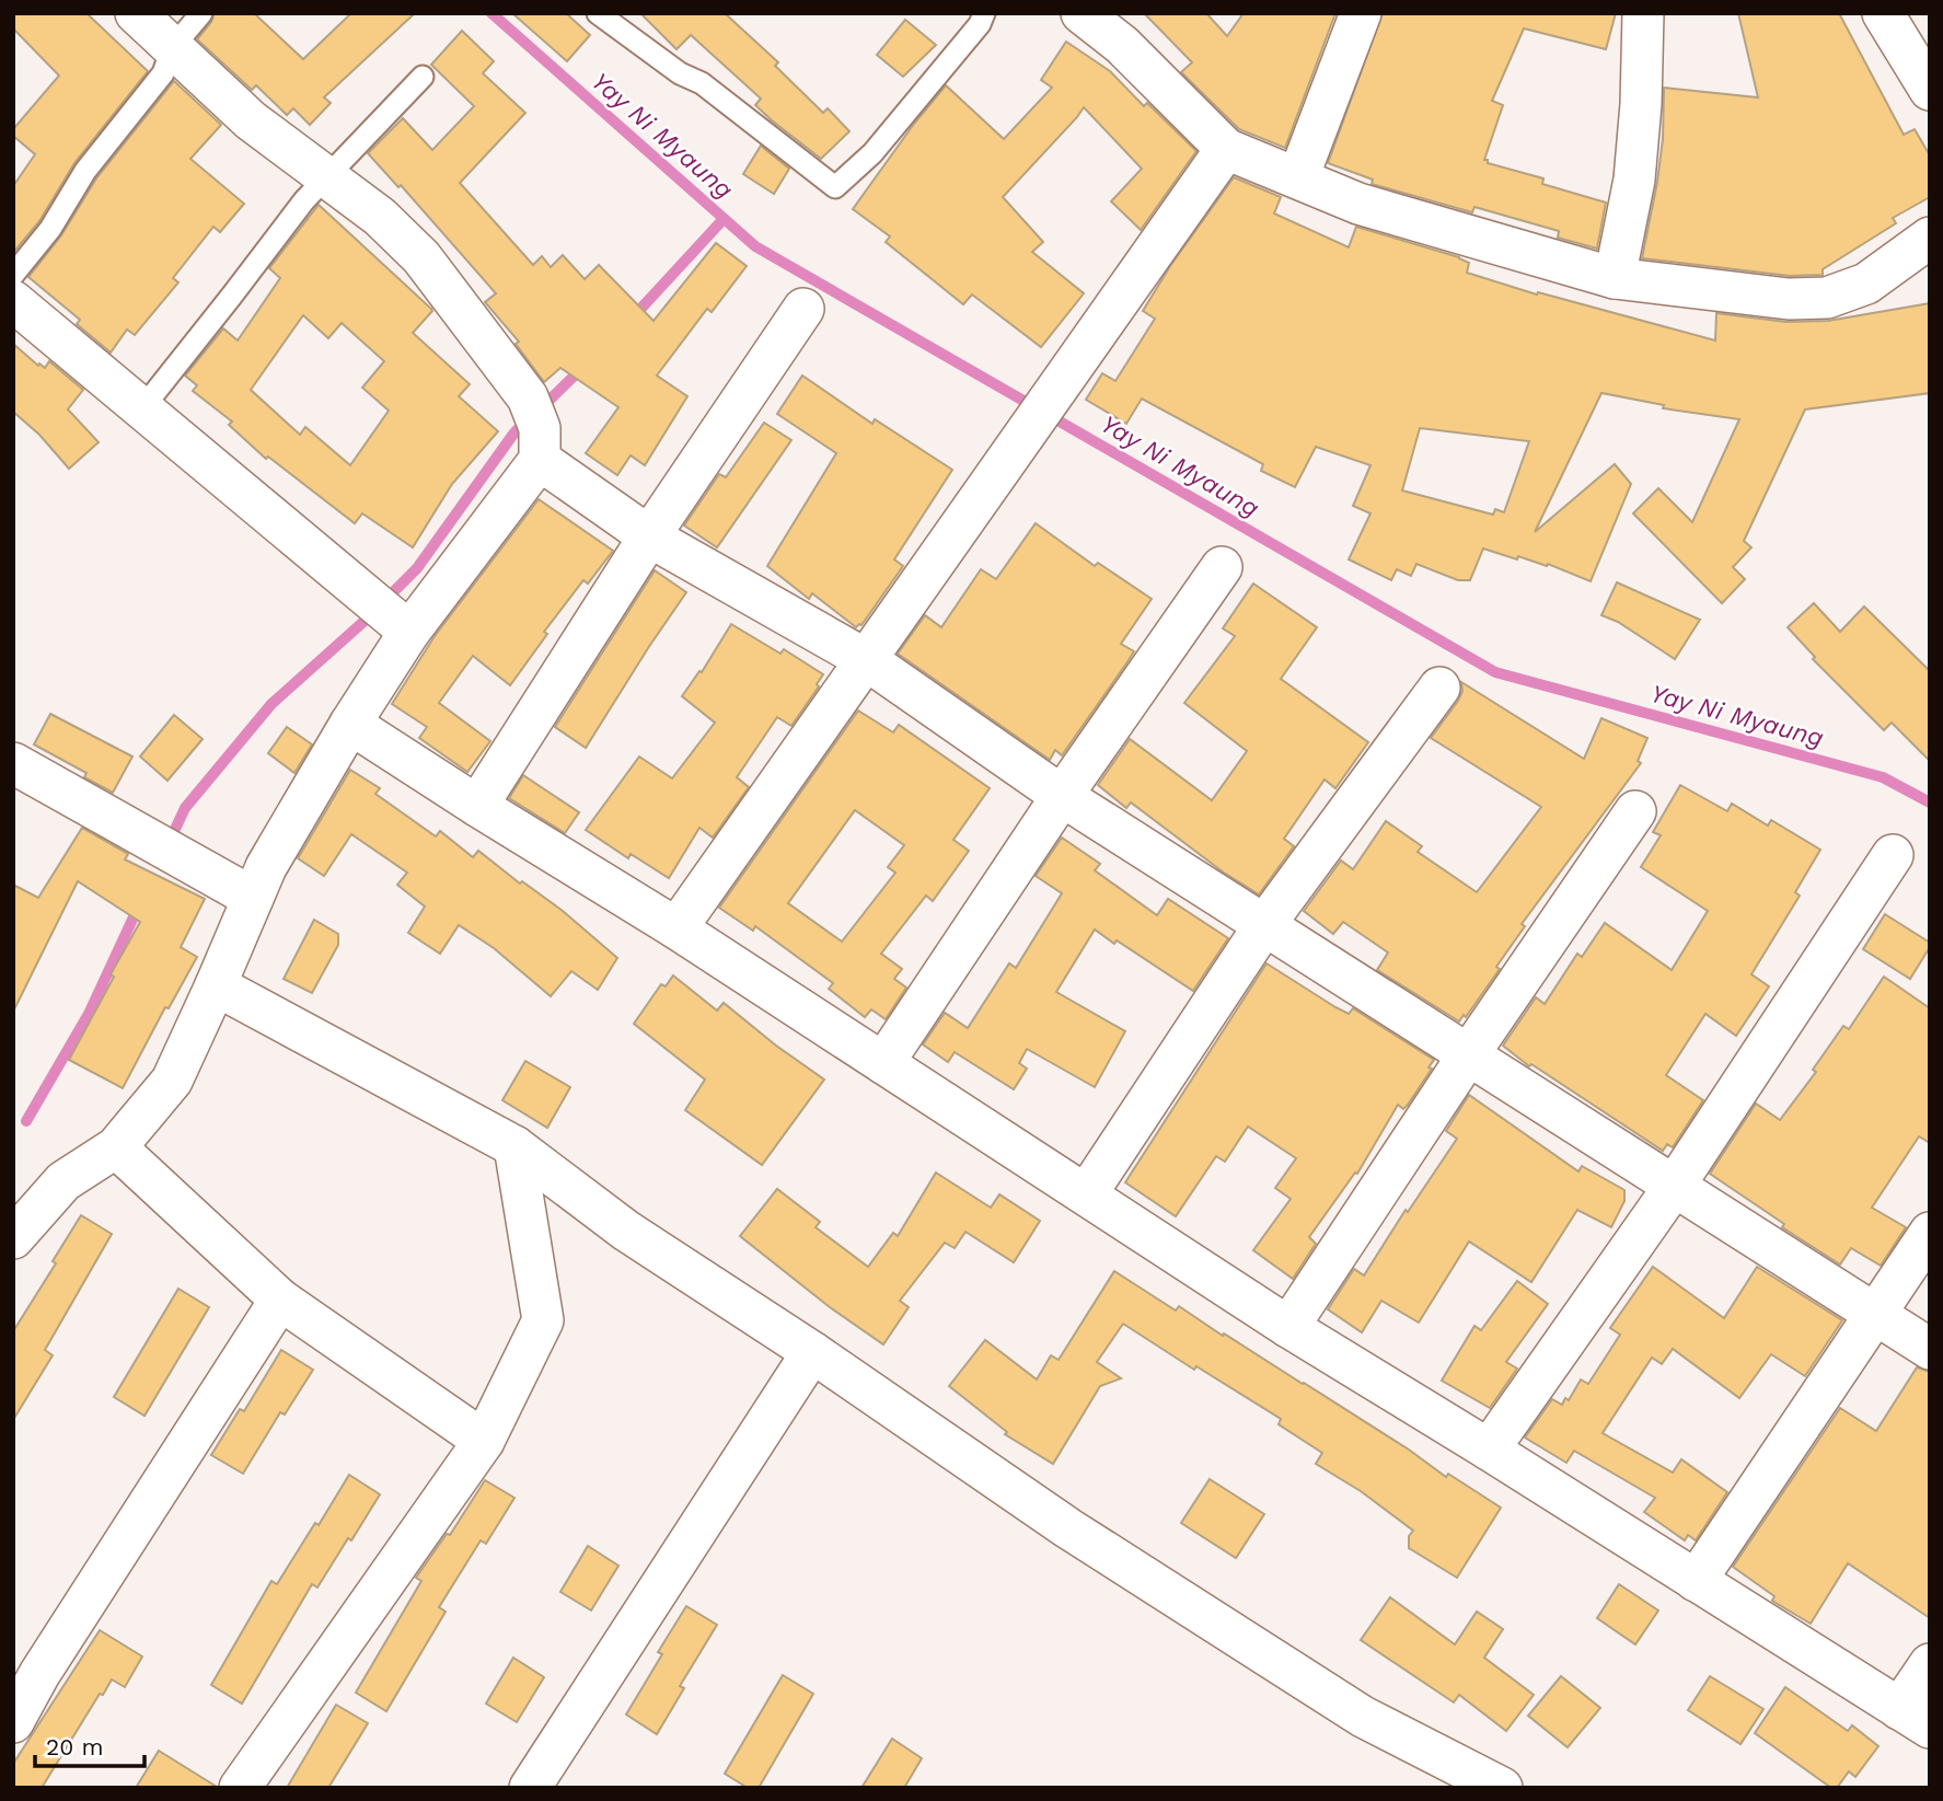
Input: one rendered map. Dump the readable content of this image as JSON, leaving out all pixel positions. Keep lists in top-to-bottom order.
{
  "water": ["Yay Ni Myaung"],
  "scale_bar": "20 m"
}
